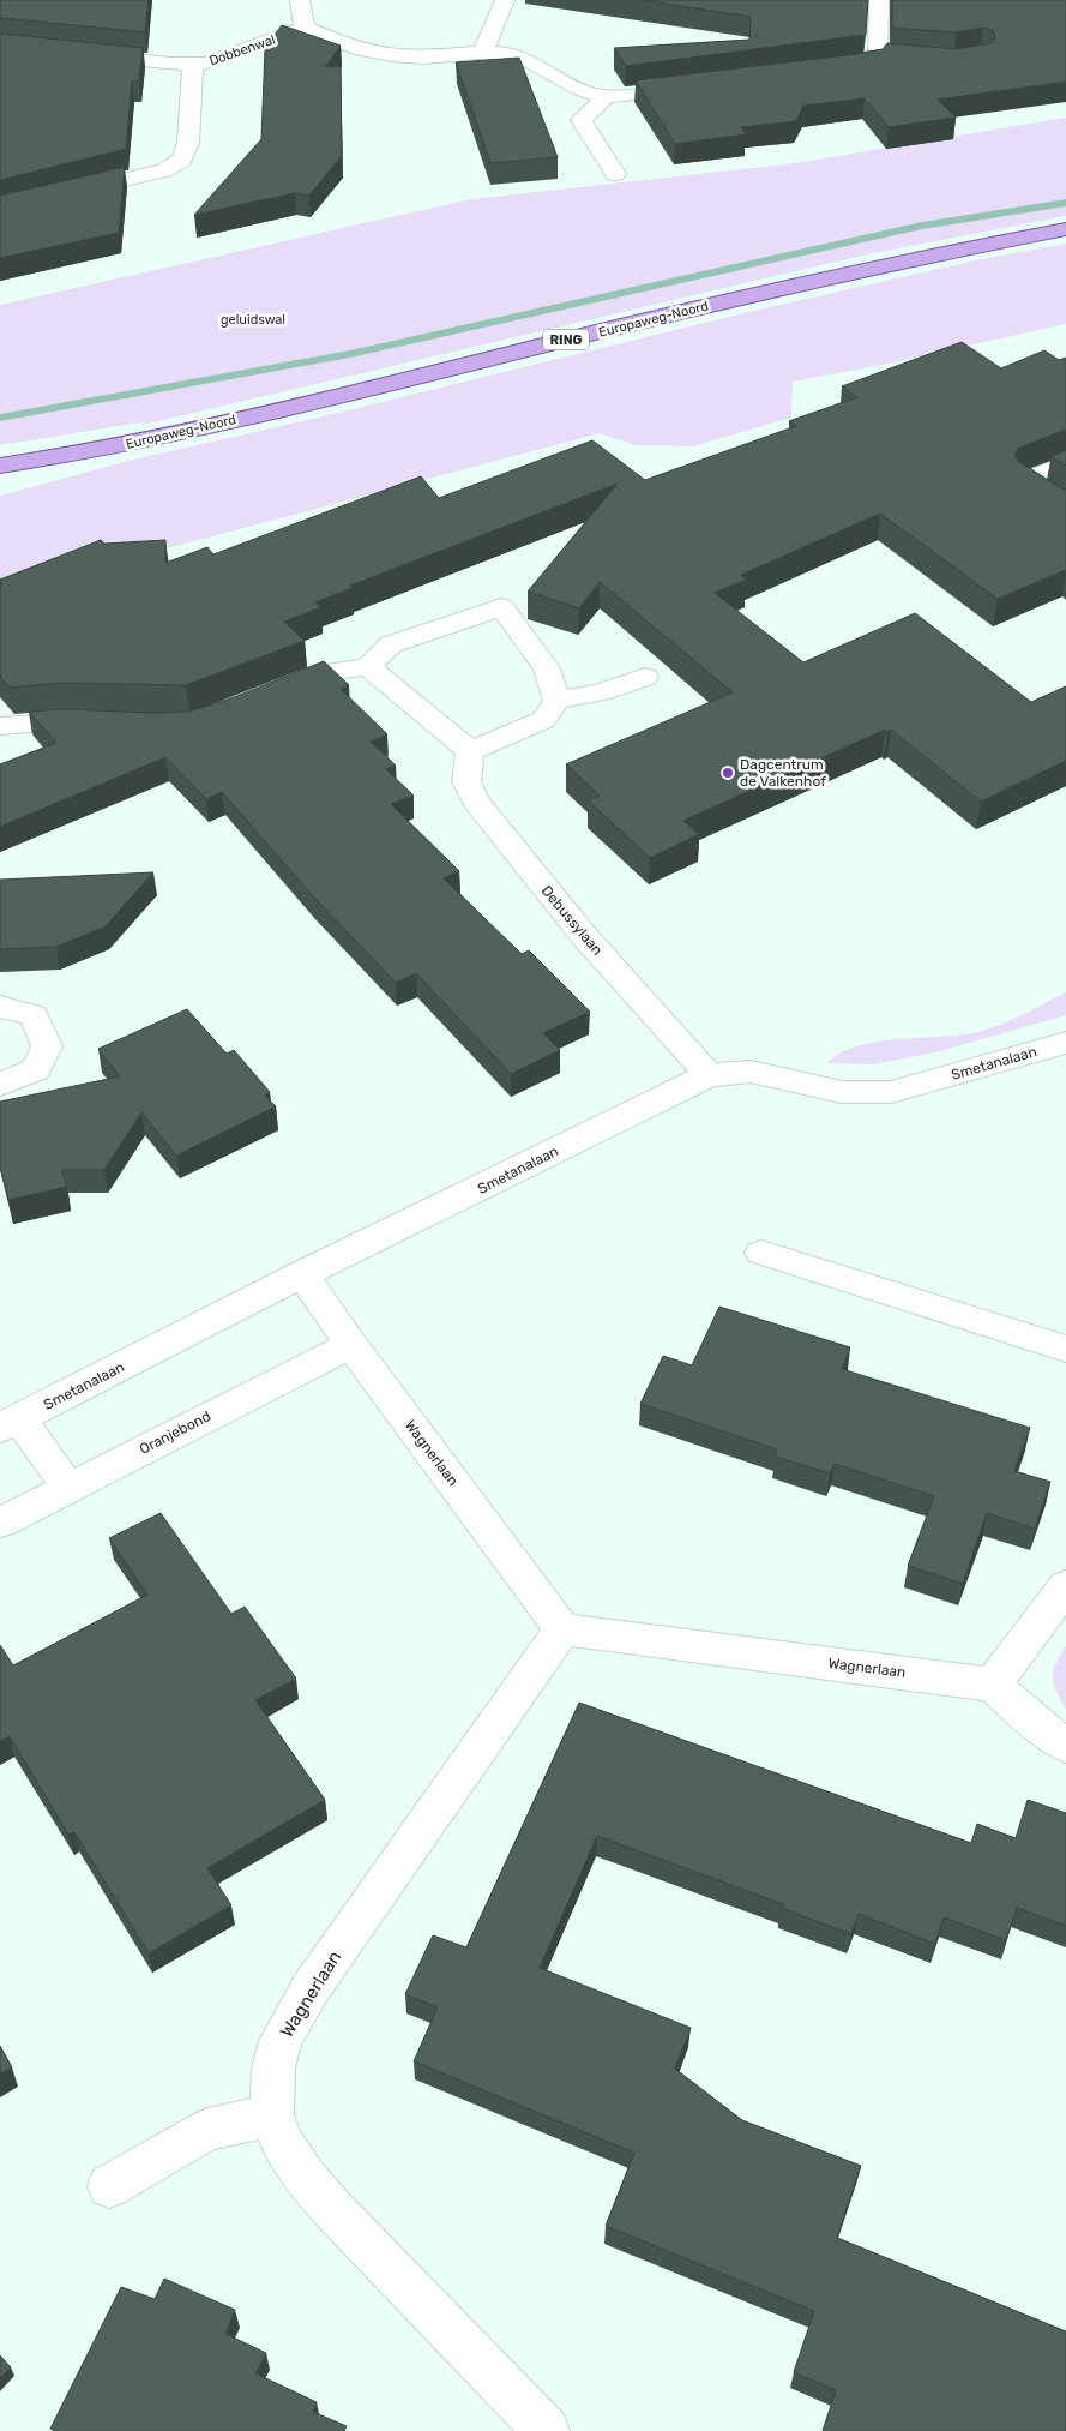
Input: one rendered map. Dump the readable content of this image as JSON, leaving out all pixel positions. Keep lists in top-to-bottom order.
{
  "streets": {
    "main road": ["Europaweg-Noord", "RING"],
    "street": [
      "Dobbenwal",
      "Debussylaan",
      "Smetanalaan",
      "Oranjebond",
      "Wagnerlaan"
    ]
  },
  "crossings": [
    ["Debussylaan", "Smetanalaan"],
    ["Smetanalaan", "Wagnerlaan"],
    ["Oranjebond", "Wagnerlaan"]
  ],
  "parks": ["geluidswal"],
  "places": ["Dagcentrum de Valkenhof"]
}
